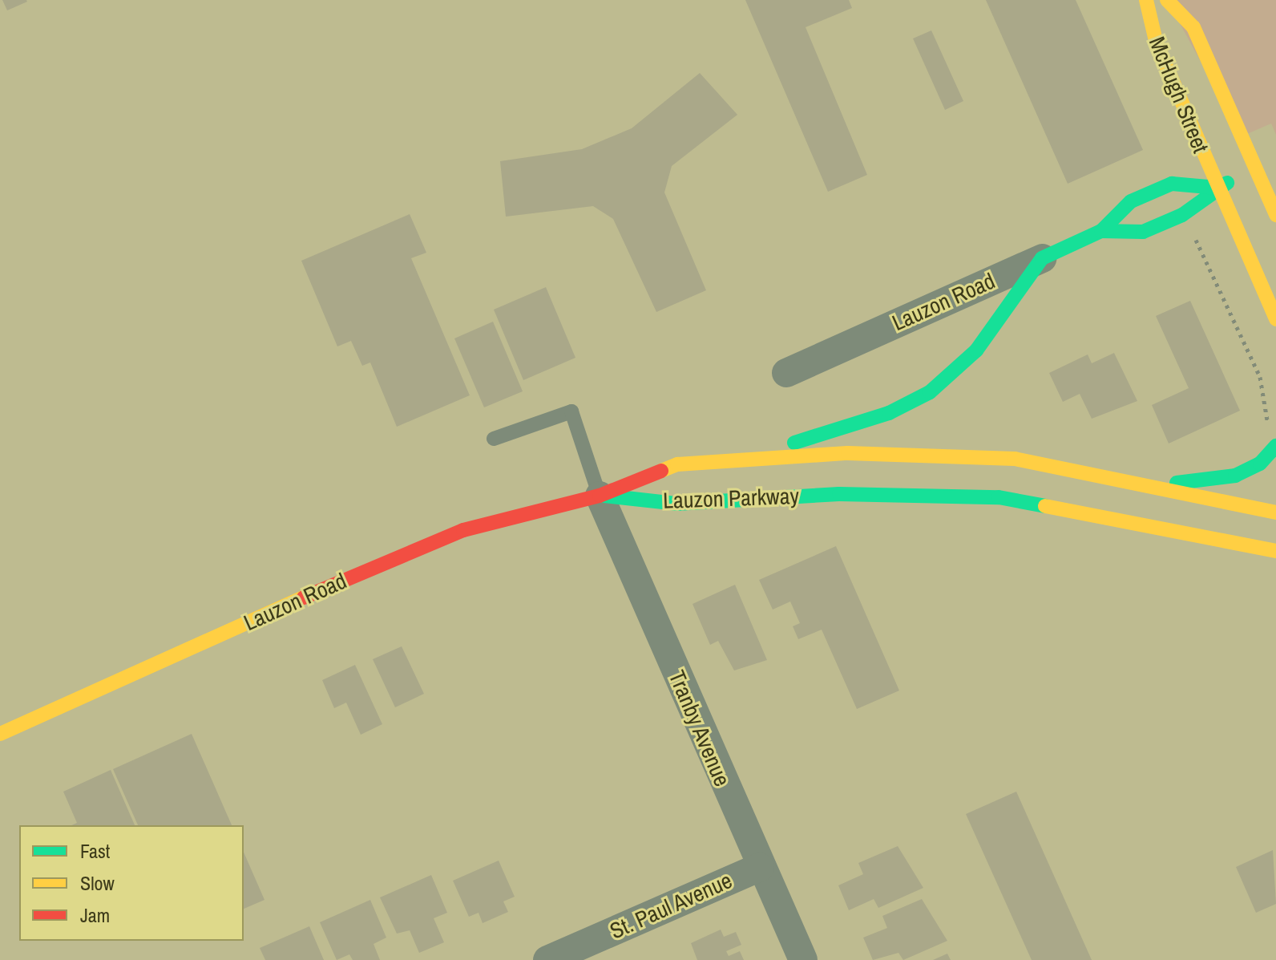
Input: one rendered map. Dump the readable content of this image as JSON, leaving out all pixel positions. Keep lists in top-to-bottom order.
{
  "streets": {
    "main road": ["McHugh Street", "Lauzon Road", "Lauzon Parkway"],
    "street": ["Tranby Avenue", "St. Paul Avenue"]
  },
  "crossings": [
    ["McHugh Street", "Lauzon Road"],
    ["Lauzon Road", "Lauzon Parkway"],
    ["Lauzon Road", "Tranby Avenue"],
    ["Lauzon Parkway", "Tranby Avenue"],
    ["Tranby Avenue", "St. Paul Avenue"]
  ],
  "legend": ["Fast", "Slow", "Jam"]
}
